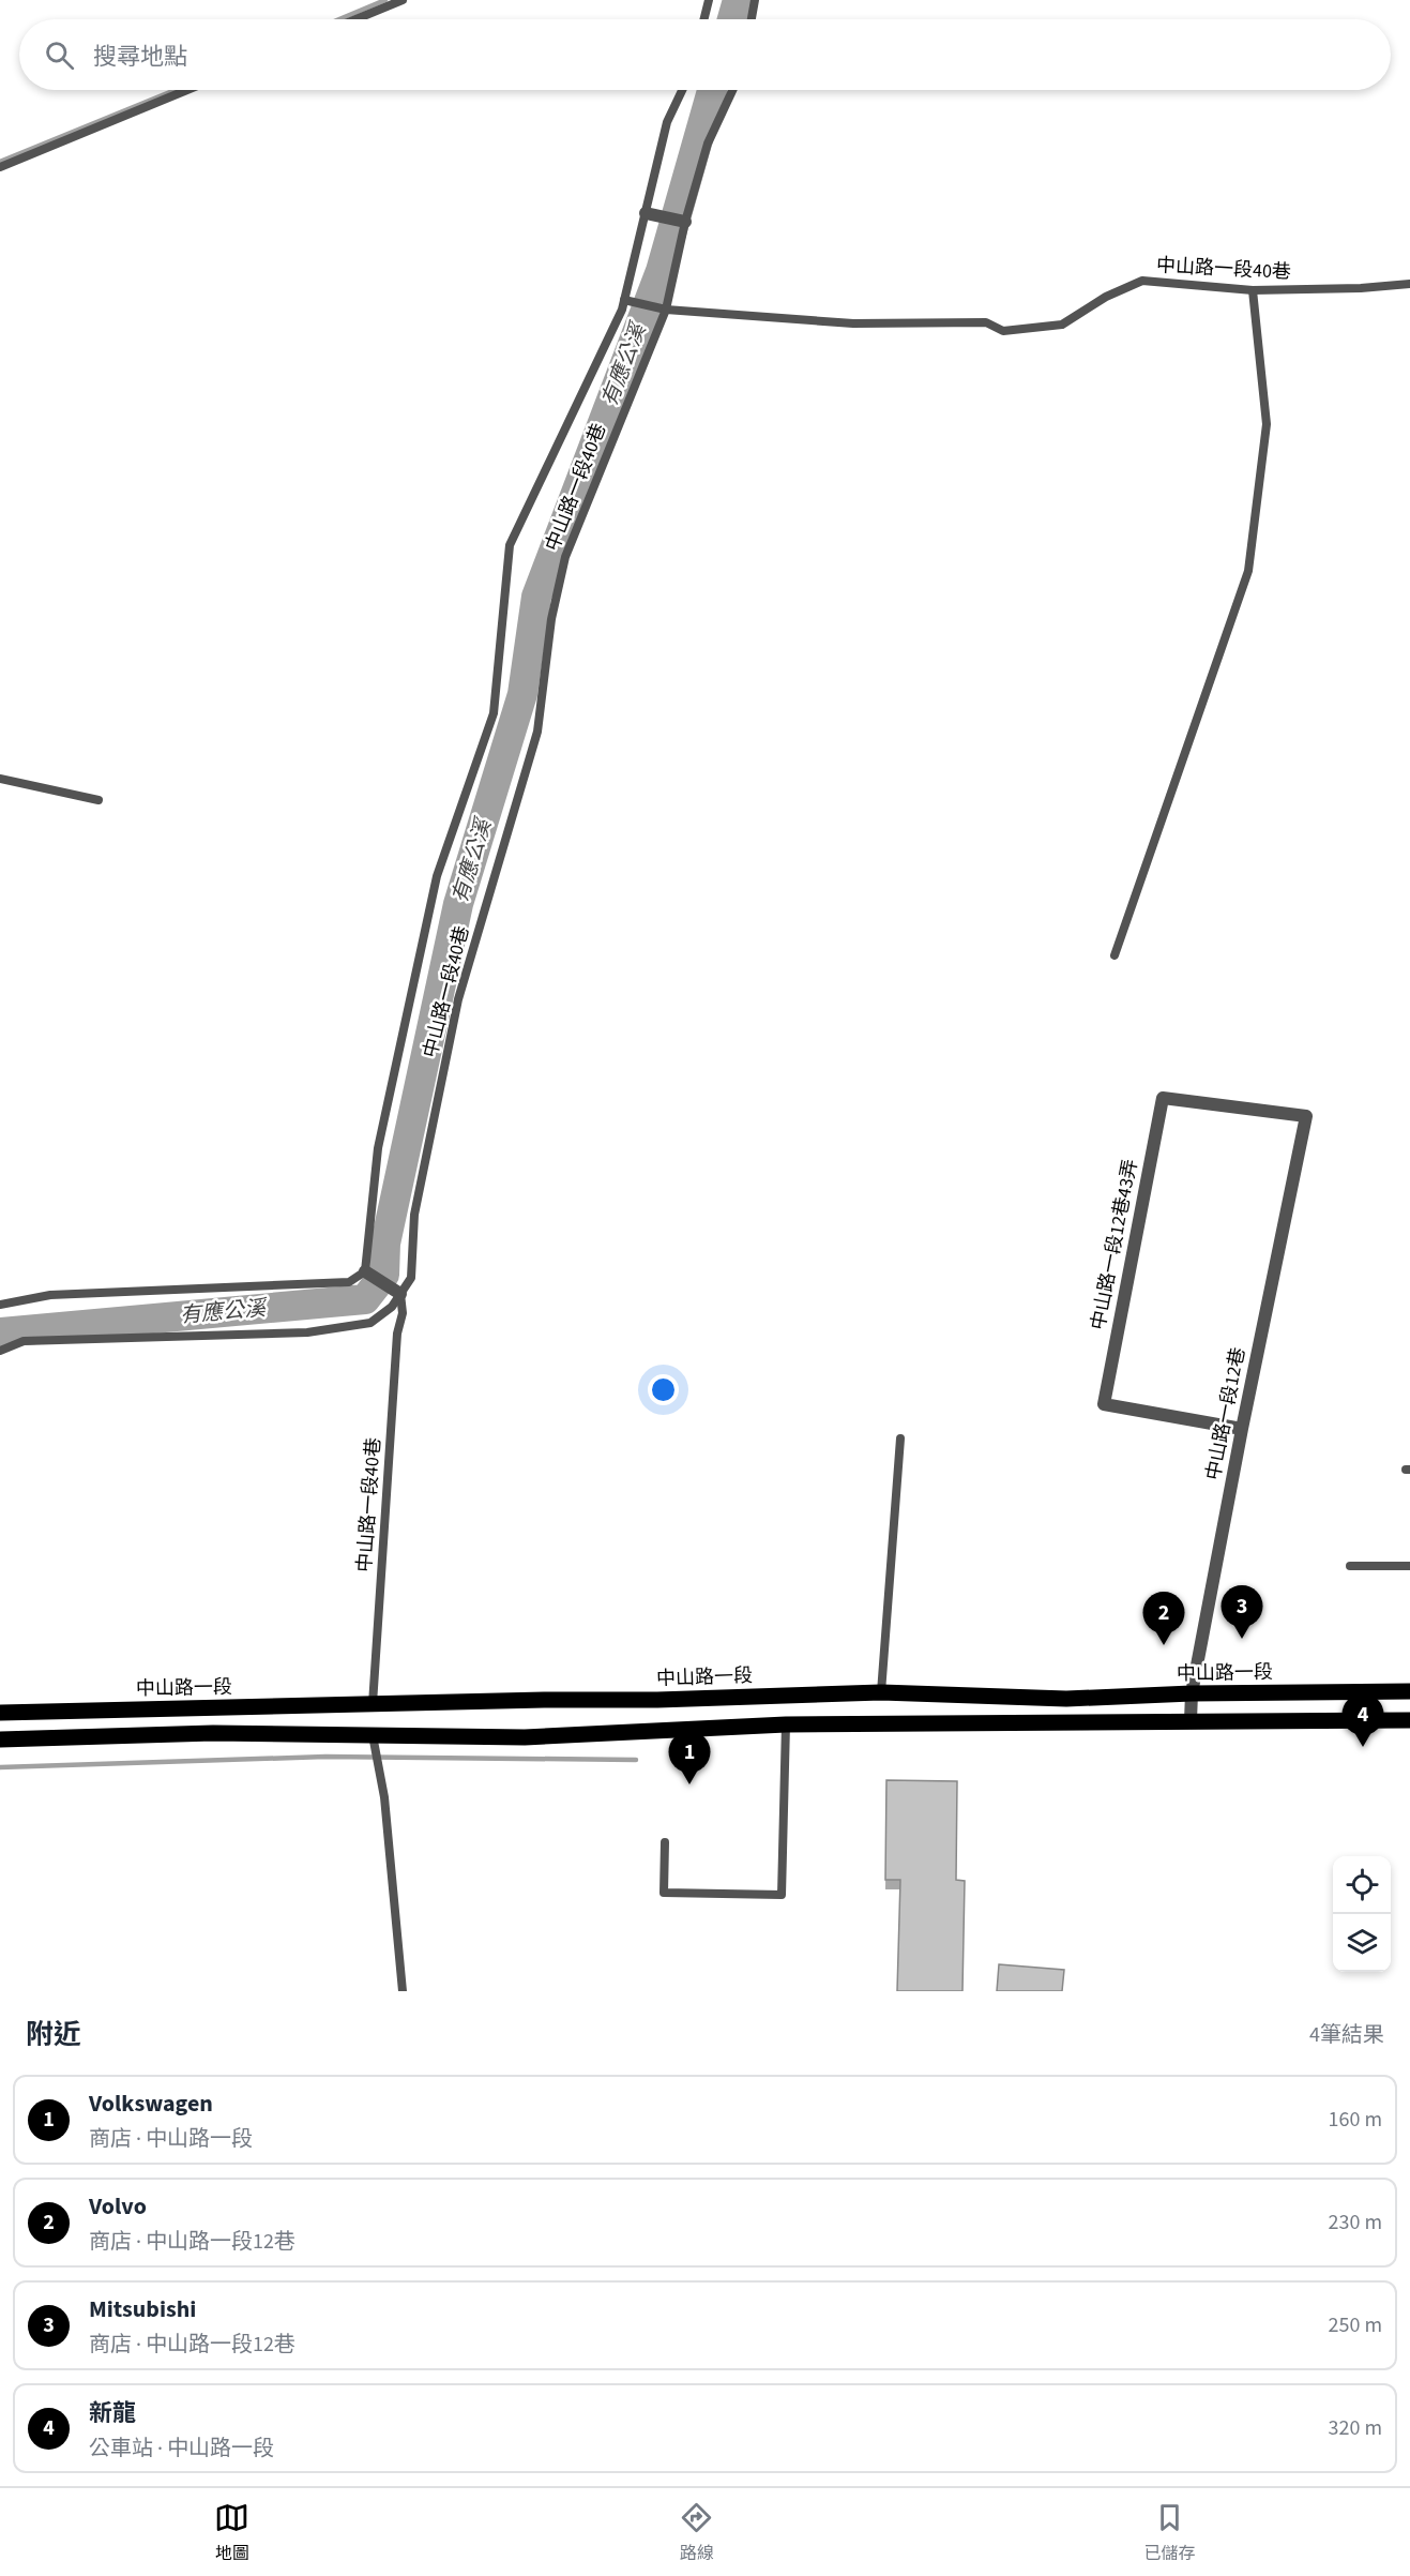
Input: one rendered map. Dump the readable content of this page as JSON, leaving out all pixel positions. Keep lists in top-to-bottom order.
{
  "streets": {
    "main road": ["中山路一段"],
    "street": ["中山路一段12巷43弄", "中山路一段12巷"],
    "lane": ["中山路一段40巷"]
  },
  "crossings": [
    ["中山路一段40巷", "中山路一段"],
    ["中山路一段12巷43弄", "中山路一段12巷"],
    ["中山路一段12巷", "中山路一段"]
  ],
  "water": ["有應公溪"],
  "page": {
    "search": "搜尋地點",
    "pins": [
      "3",
      "2",
      "4",
      "1"
    ],
    "heading": ["附近", "4筆結果"],
    "list": [
      {
        "mark": "1",
        "name": "Volkswagen",
        "note": "商店 · 中山路一段",
        "value": "160 m"
      },
      {
        "mark": "2",
        "name": "Volvo",
        "note": "商店 · 中山路一段12巷",
        "value": "230 m"
      },
      {
        "mark": "3",
        "name": "Mitsubishi",
        "note": "商店 · 中山路一段12巷",
        "value": "250 m"
      },
      {
        "mark": "4",
        "name": "新龍",
        "note": "公車站 · 中山路一段",
        "value": "320 m"
      }
    ],
    "nav": ["地圖", "路線", "已儲存"]
  }
}
